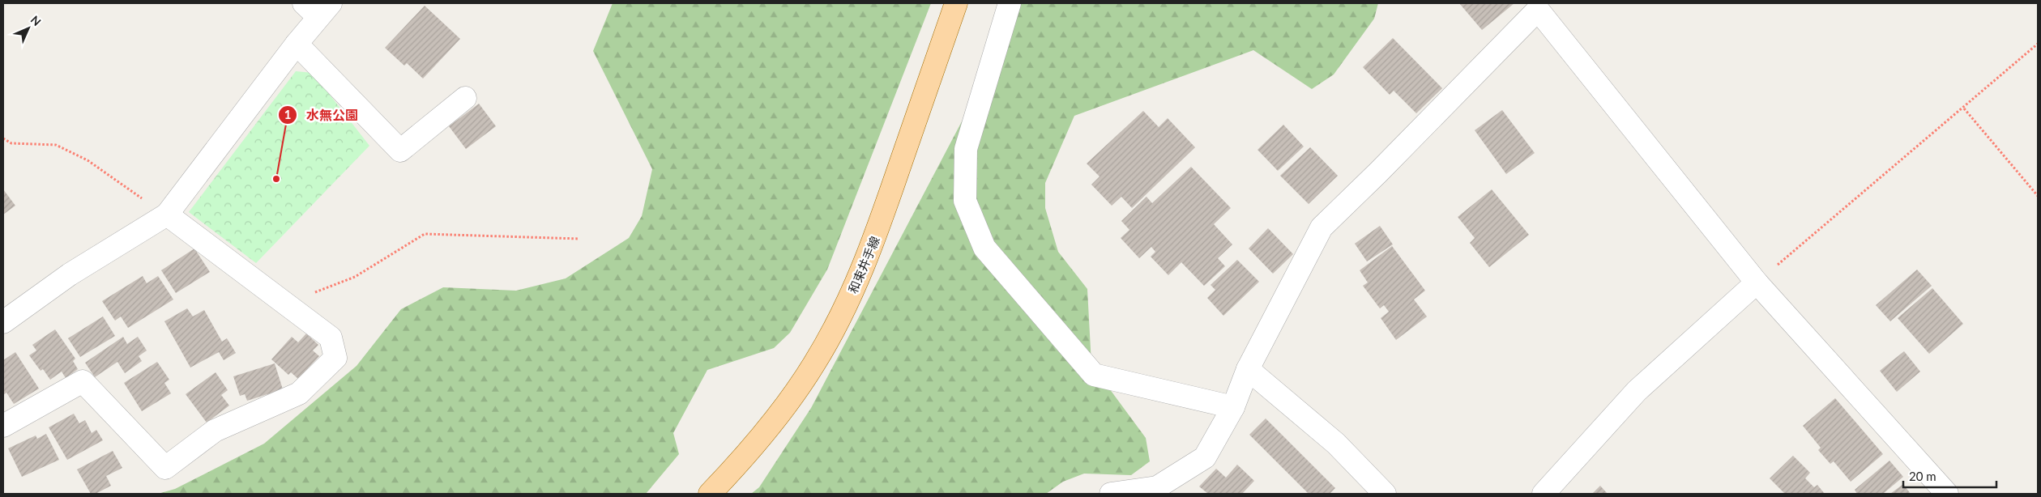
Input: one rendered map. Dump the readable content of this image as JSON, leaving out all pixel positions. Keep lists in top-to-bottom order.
{
  "streets": {
    "main road": ["和束井手線"]
  },
  "places": ["水無公園"],
  "scale_bar": "20 m",
  "north": "top right"
}
